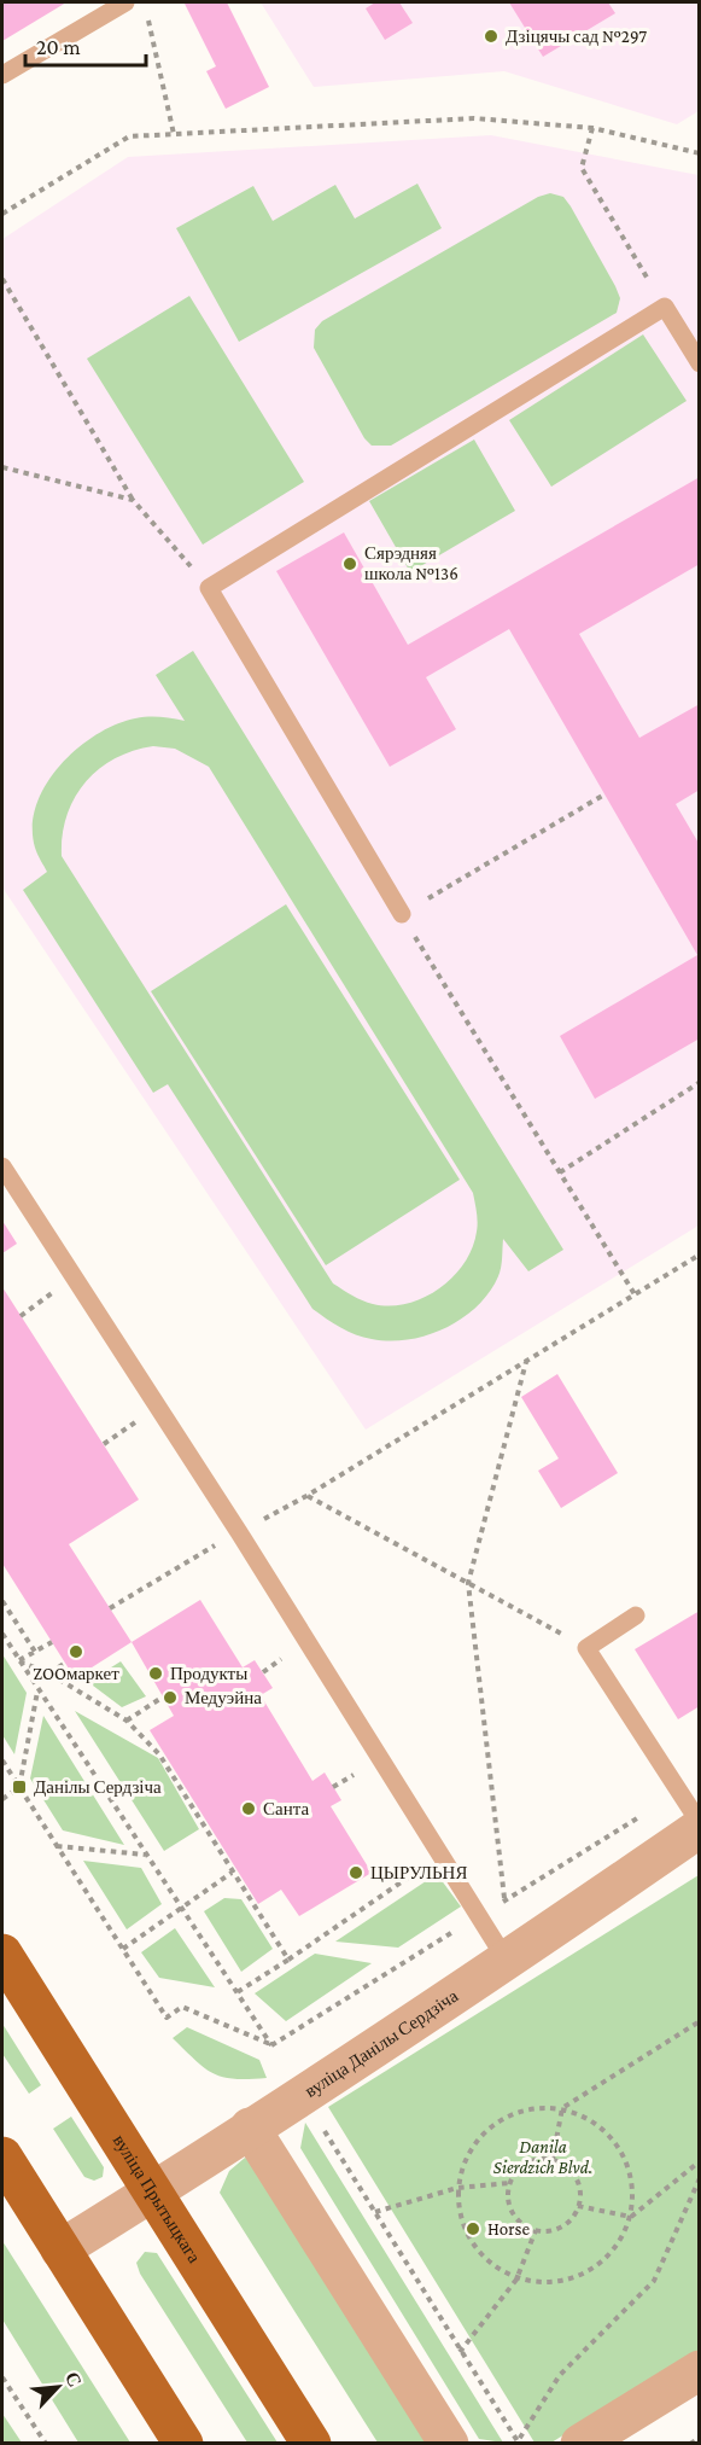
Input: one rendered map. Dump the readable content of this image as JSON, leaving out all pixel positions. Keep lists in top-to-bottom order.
{
  "streets": {
    "main road": ["вуліца Прытыцкага"],
    "street": ["вуліца Данілы Сердзіча"]
  },
  "crossings": [
    ["вуліца Данілы Сердзіча", "вуліца Прытыцкага"]
  ],
  "parks": ["Danila Sierdzich Blvd."],
  "places": {
    "other": [
      "Дзіцячы сад №297",
      "Сярэдняя школа №136",
      "ZOOмаркет",
      "Продукты",
      "Медуэйна",
      "Санта",
      "ЦЫРУЛЬНЯ",
      "Horse"
    ],
    "transit": ["Данілы Сердзіча"]
  },
  "scale_bar": "20 m",
  "north": "top right"
}
